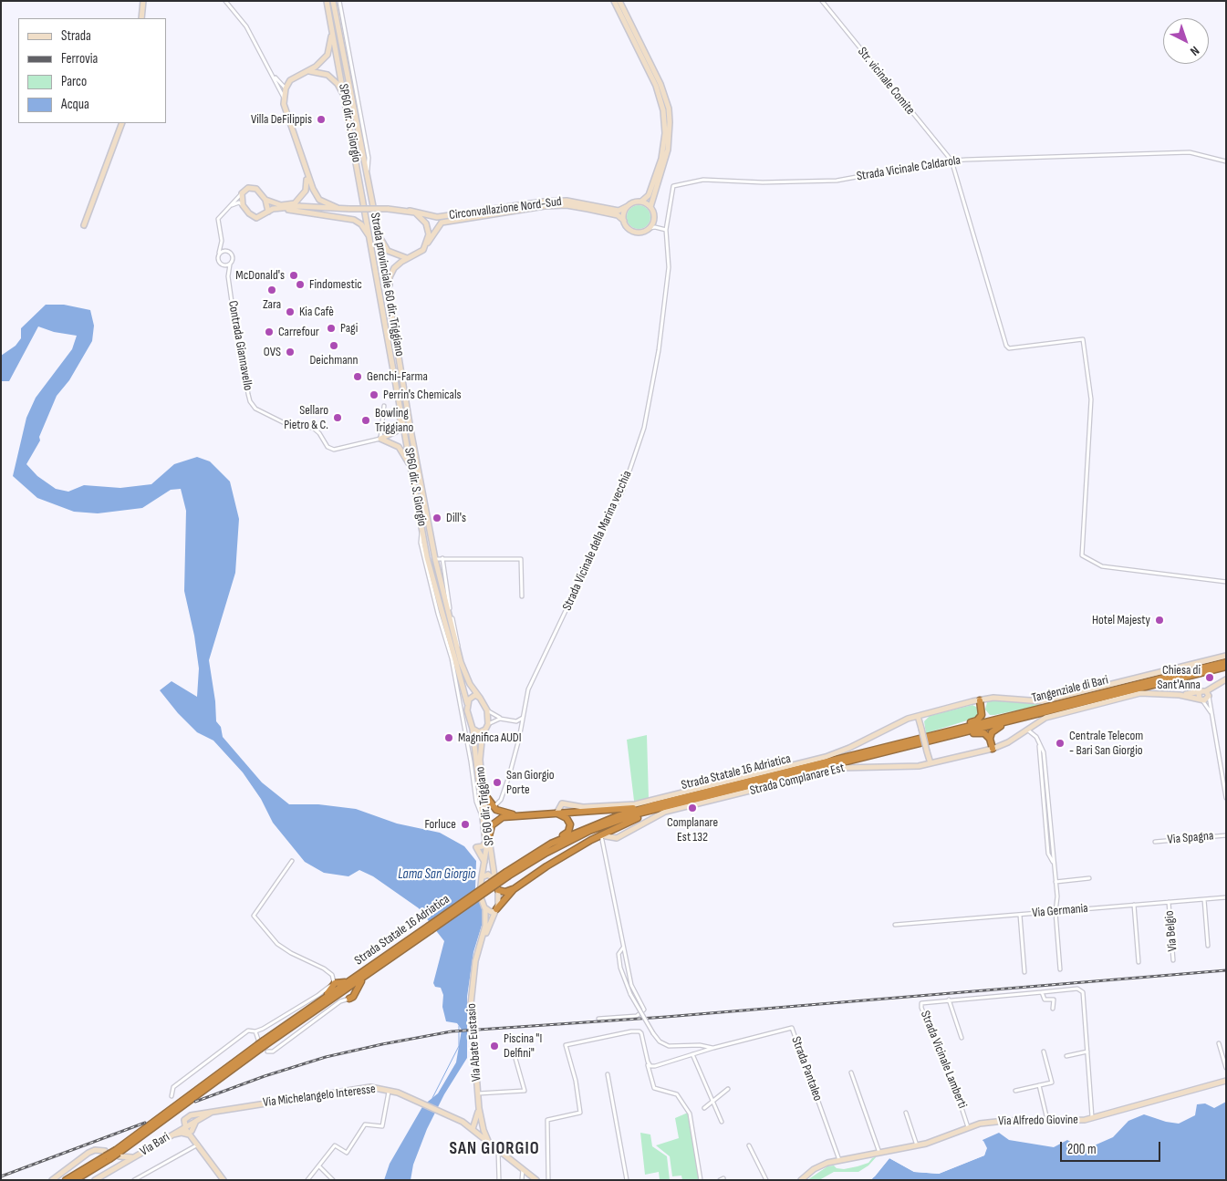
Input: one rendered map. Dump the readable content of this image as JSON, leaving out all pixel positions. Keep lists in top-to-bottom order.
{
  "streets": {
    "highway": ["Tangenziale di Bari", "Strada Statale 16 Adriatica"],
    "main road": [
      "SP60 dir. S. Giorgio",
      "Circonvallazione Nord-Sud",
      "Strada provinciale 60 dir. Triggiano",
      "Strada Complanare Est",
      "SP 60 dir. Triggiano",
      "Via Abate Eustasio",
      "Via Michelangelo Interesse",
      "Via Alfredo Giovine",
      "Via Bari"
    ],
    "street": [
      "Str. vicinale Comite",
      "Strada Vicinale Caldarola",
      "Contrada Giannavello",
      "Strada Vicinale della Marina vecchia",
      "Via Spagna",
      "Via Germania",
      "Via Belgio",
      "Strada Vicinale Lamberti",
      "Strada Pantaleo"
    ]
  },
  "crossings": [
    ["Str. vicinale Comite", "Strada Vicinale Caldarola"],
    ["Strada Vicinale Caldarola", "Strada Vicinale della Marina vecchia"],
    ["Circonvallazione Nord-Sud", "Strada provinciale 60 dir. Triggiano"],
    ["Tangenziale di Bari", "Strada Statale 16 Adriatica"],
    ["Via Germania", "Via Belgio"],
    ["Via Abate Eustasio", "Via Michelangelo Interesse"],
    ["Strada Vicinale Lamberti", "Via Alfredo Giovine"],
    ["Strada Pantaleo", "Via Alfredo Giovine"],
    ["Via Michelangelo Interesse", "Via Bari"]
  ],
  "districts": ["SAN GIORGIO"],
  "water": ["Lama San Giorgio"],
  "places": [
    "Villa DeFilippis",
    "McDonald's",
    "Findomestic",
    "Zara",
    "Kia Cafè",
    "Pagi",
    "Carrefour",
    "Deichmann",
    "OVS",
    "Genchi-Farma",
    "Perrin's Chemicals",
    "Sellaro Pietro & C.",
    "Bowling Triggiano",
    "Dill's",
    "Hotel Majesty",
    "Chiesa di Sant'Anna",
    "Magnifica AUDI",
    "Centrale Telecom - Bari San Giorgio",
    "San Giorgio Porte",
    "Complanare Est 132",
    "Forluce",
    "Piscina \"I Delfini\""
  ],
  "legend": [
    "Strada",
    "Ferrovia",
    "Parco",
    "Acqua"
  ],
  "scale_bar": "200 m",
  "north": "bottom right"
}
